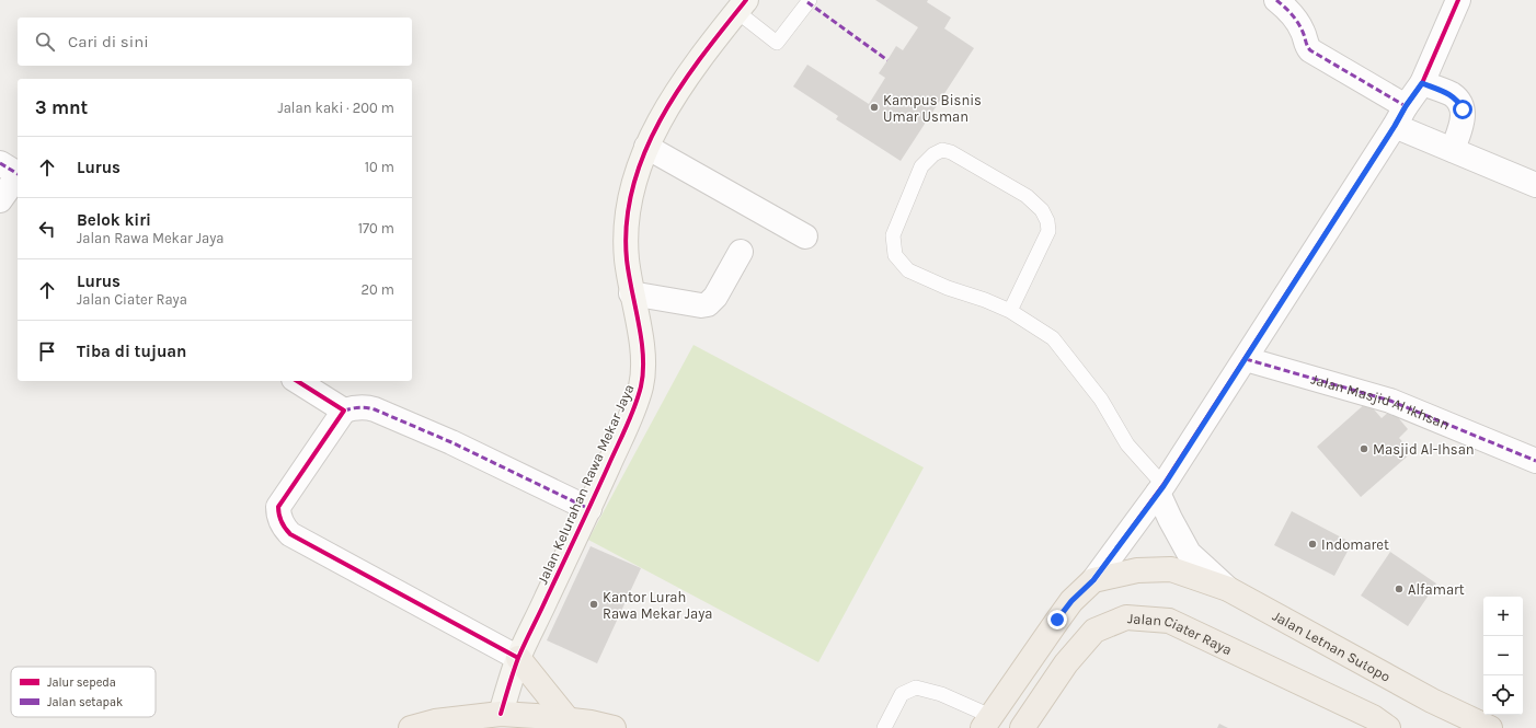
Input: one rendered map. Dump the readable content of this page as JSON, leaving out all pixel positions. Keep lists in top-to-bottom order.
{
  "streets": {
    "main road": ["Jalan Ciater Raya", "Jalan Letnan Sutopo"],
    "street": ["Jalan Masjid Al Ikhsan", "Jalan Kelurahan Rawa Mekar Jaya"]
  },
  "places": [
    "Kampus Bisnis Umar Usman",
    "Masjid Al-Ihsan",
    "Indomaret",
    "Alfamart",
    "Kantor Lurah Rawa Mekar Jaya"
  ],
  "legend": ["Jalur sepeda", "Jalan setapak"],
  "page": {
    "search": "Cari di sini",
    "heading": ["3 mnt", "Jalan kaki · 200 m"],
    "list": [
      ["Lurus", "10 m"],
      ["Belok kiri", "Jalan Rawa Mekar Jaya", "170 m"],
      ["Lurus", "Jalan Ciater Raya", "20 m"],
      "Tiba di tujuan"
    ],
    "map_buttons": ["+", "−"]
  }
}
